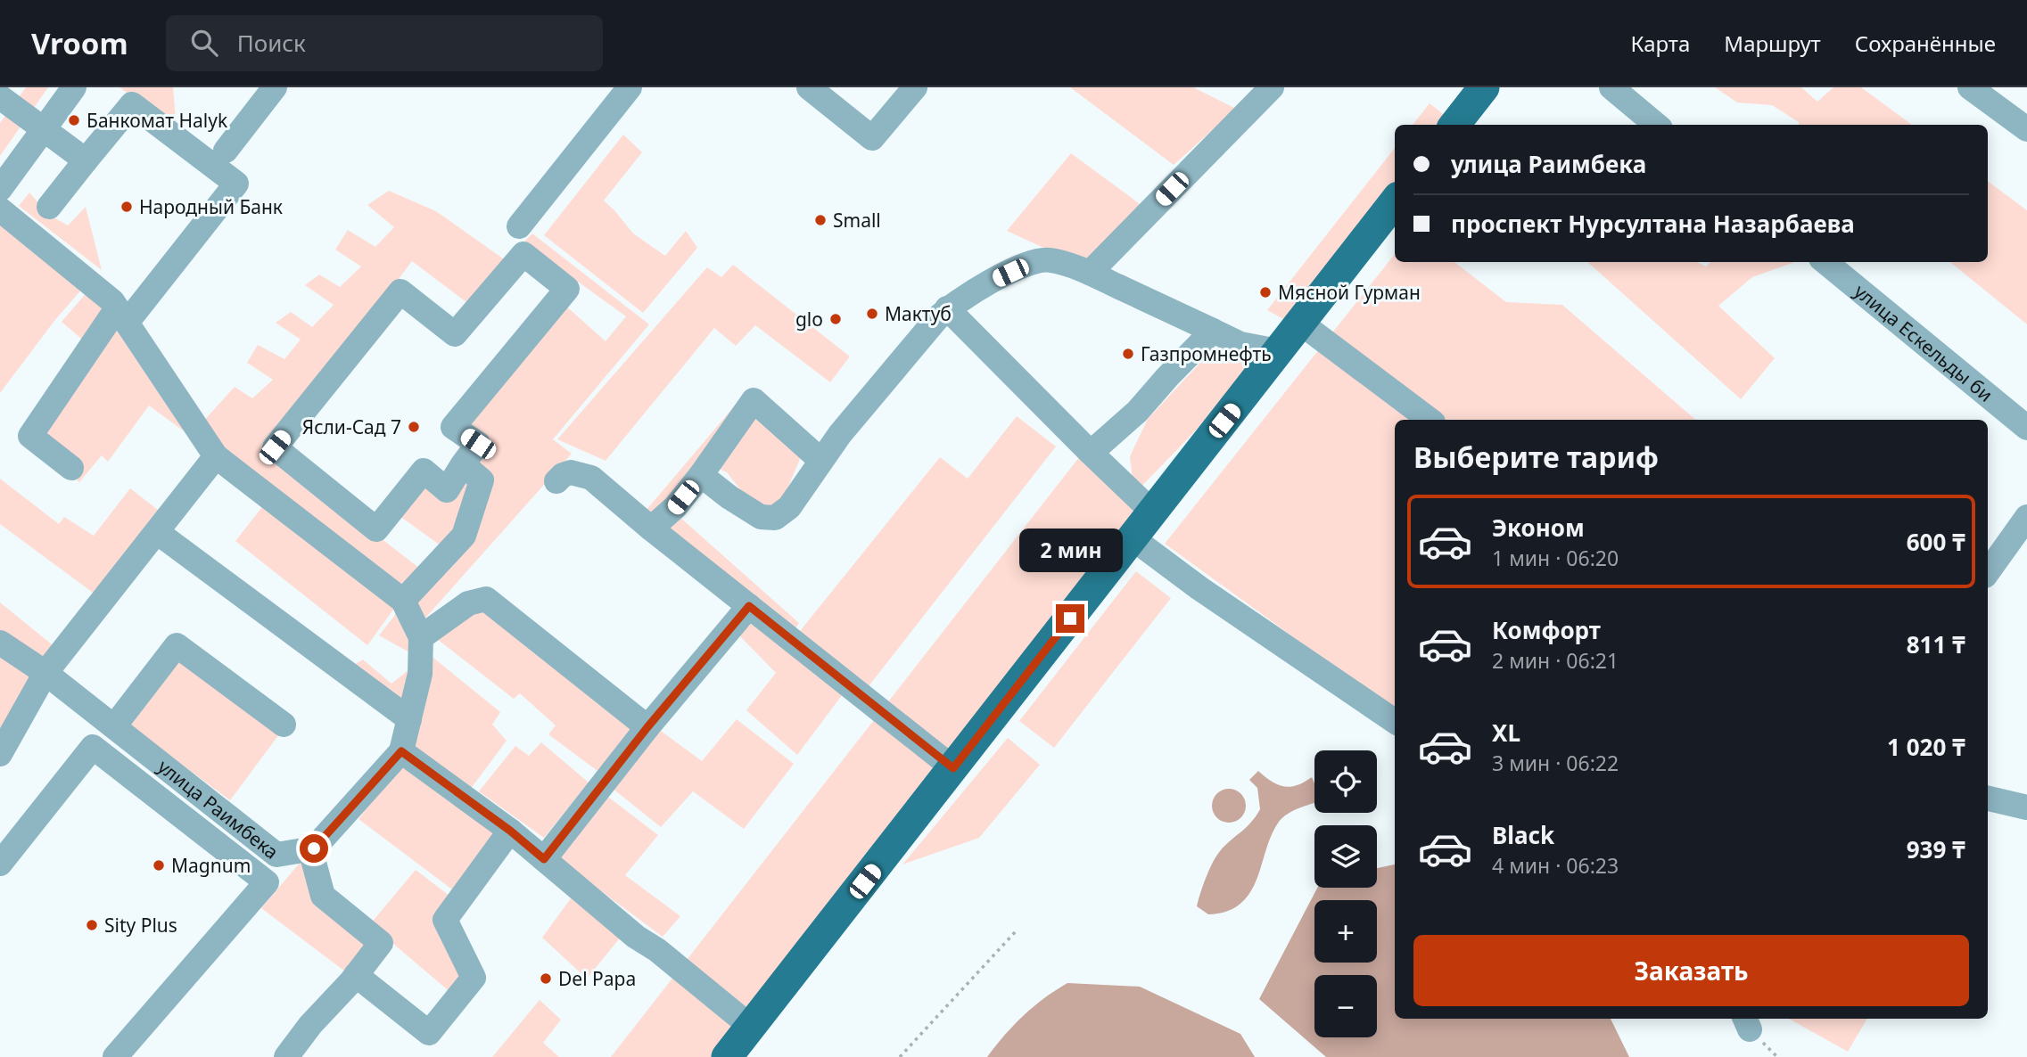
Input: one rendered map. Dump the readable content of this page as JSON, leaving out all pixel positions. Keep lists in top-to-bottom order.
{
  "streets": {
    "street": ["улица Ескельды би", "улица Раимбека"]
  },
  "places": [
    "Банкомат Halyk",
    "Народный Банк",
    "Small",
    "Мясной Гурман",
    "Мактуб",
    "glo",
    "Газпромнефть",
    "Ясли-Сад 7",
    "Magnum",
    "Sity Plus",
    "Del Papa"
  ],
  "page": {
    "header": "Vroom",
    "search": "Поиск",
    "nav": ["Карта", "Маршрут", "Сохранённые"],
    "banner": ["улица Раимбека", "проспект Нурсултана Назарбаева"],
    "heading": "Выберите тариф",
    "list": [
      {
        "name": "Эконом",
        "note": "1 мин · 06:20",
        "value": "600 ₸"
      },
      {
        "name": "Комфорт",
        "note": "2 мин · 06:21",
        "value": "811 ₸"
      },
      {
        "name": "XL",
        "note": "3 мин · 06:22",
        "value": "1 020 ₸"
      },
      {
        "name": "Black",
        "note": "4 мин · 06:23",
        "value": "939 ₸"
      }
    ],
    "bubble": "2 мин",
    "map_buttons": ["+", "−"],
    "buttons": "Заказать"
  }
}
